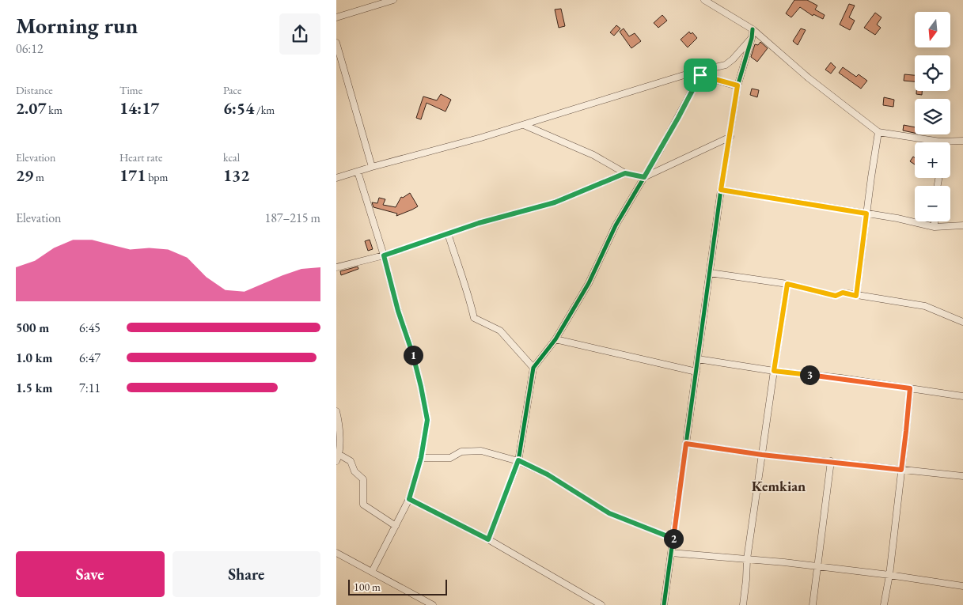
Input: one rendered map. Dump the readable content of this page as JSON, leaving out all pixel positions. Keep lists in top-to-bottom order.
{
  "districts": ["Kemkian"],
  "scale_bar": "100 m",
  "north": "bottom",
  "page": {
    "heading": ["Morning run", "06:12"],
    "map_buttons": ["+", "−"],
    "stats": [
      ["Distance", "2.07 km"],
      ["Time", "14:17"],
      ["Pace", "6:54 /km"],
      ["Elevation", "29 m"],
      ["Heart rate", "171 bpm"],
      ["kcal", "132"]
    ],
    "chart": ["Elevation", "187–215 m"],
    "list": [
      {
        "name": "500 m",
        "note": "6:45"
      },
      {
        "name": "1.0 km",
        "note": "6:47"
      },
      {
        "name": "1.5 km",
        "note": "7:11"
      }
    ],
    "pins": ["1", "3", "2"],
    "buttons": ["Save", "Share"],
    "scale": "100 m"
  }
}
